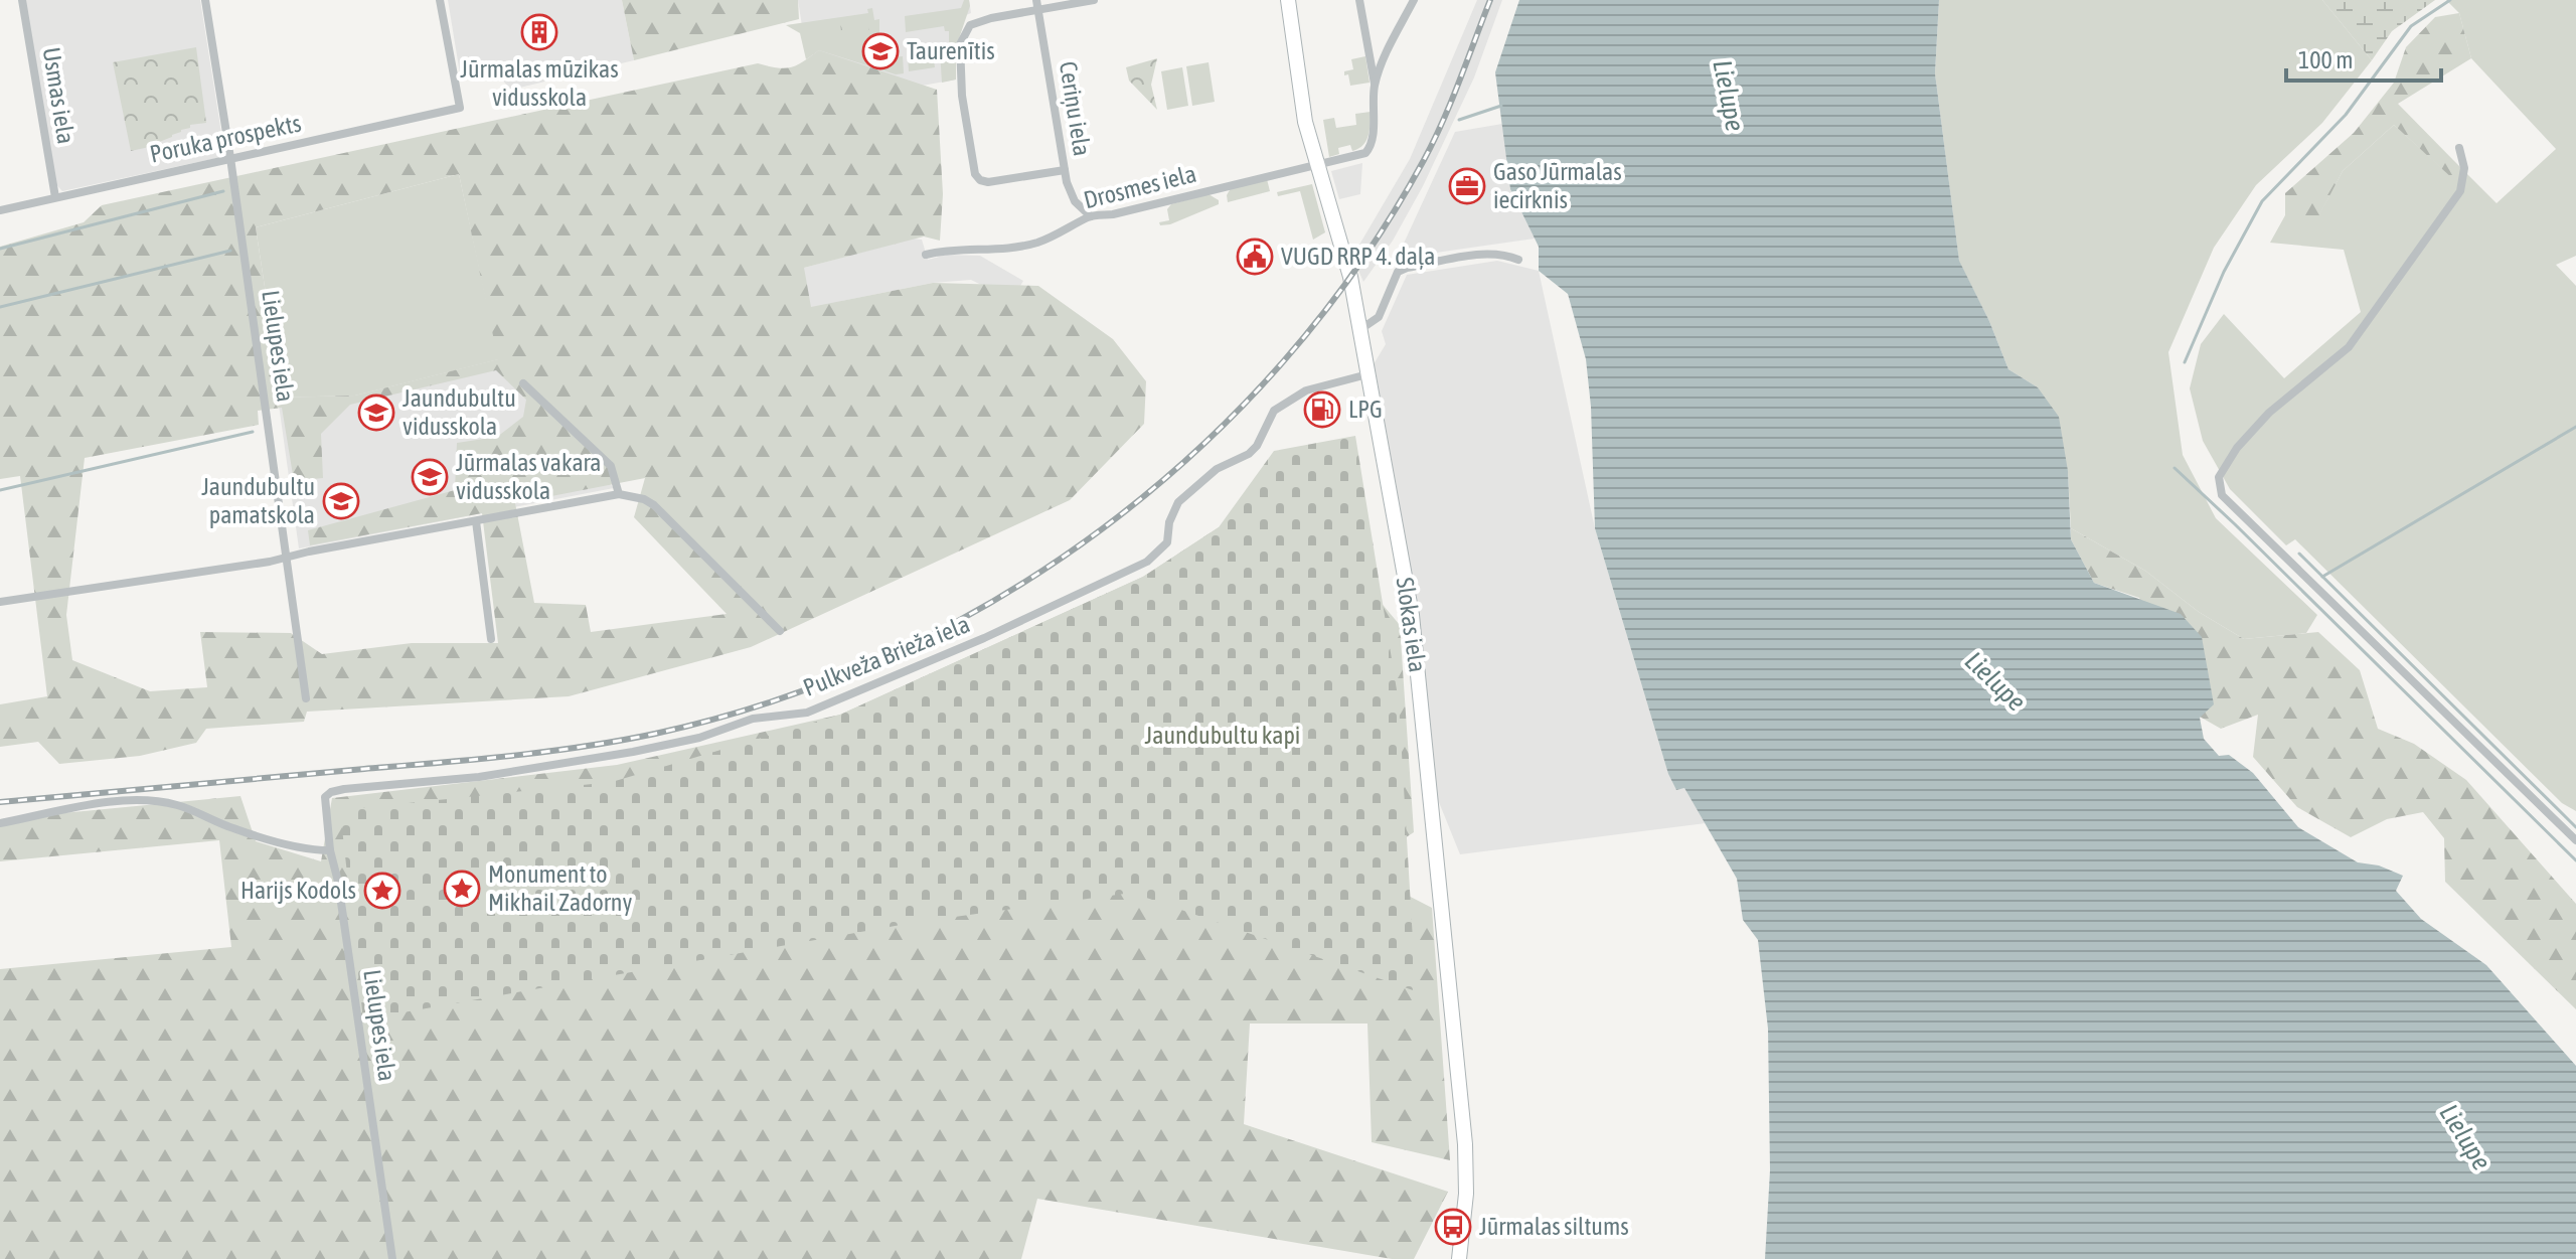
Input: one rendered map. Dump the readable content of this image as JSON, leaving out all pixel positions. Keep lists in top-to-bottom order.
{
  "streets": {
    "main road": ["Slokas iela"],
    "street": [
      "Usmas iela",
      "Ceriņu iela",
      "Poruka prospekts",
      "Drosmes iela",
      "Lielupes iela",
      "Pulkveža Brieža iela"
    ]
  },
  "crossings": [
    ["Usmas iela", "Poruka prospekts"],
    ["Ceriņu iela", "Drosmes iela"],
    ["Poruka prospekts", "Lielupes iela"],
    ["Drosmes iela", "Slokas iela"],
    ["Lielupes iela", "Pulkveža Brieža iela"],
    ["Slokas iela", "Pulkveža Brieža iela"]
  ],
  "water": ["Lielupe"],
  "parks": ["Jaundubultu kapi"],
  "places": {
    "building": ["Jūrmalas mūzikas vidusskola"],
    "school or university": [
      "Taurenītis",
      "Jaundubultu vidusskola",
      "Jūrmalas vakara vidusskola",
      "Jaundubultu pamatskola"
    ],
    "office": ["Gaso Jūrmalas iecirknis"],
    "public building": ["VUGD RRP 4. daļa"],
    "fuel station": ["LPG"],
    "place": ["Monument to Mikhail Zadorny", "Harijs Kodols"],
    "bus stop": ["Jūrmalas siltums"]
  },
  "scale_bar": "100 m"
}
